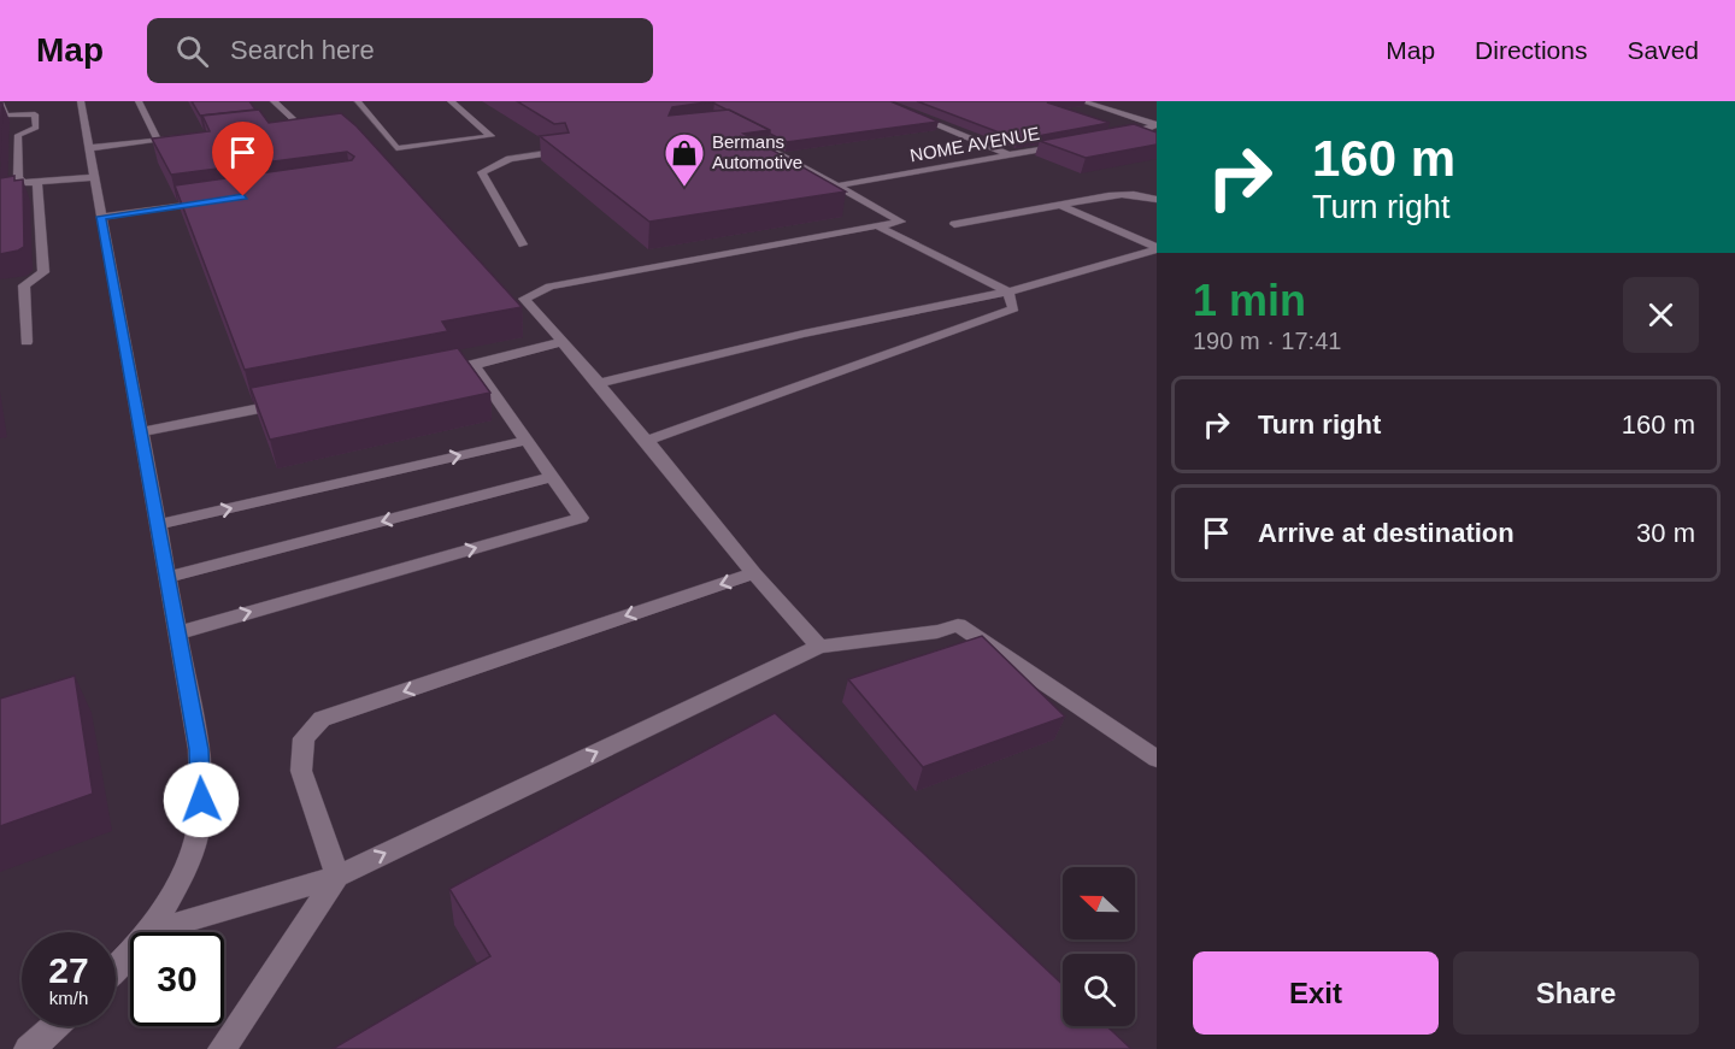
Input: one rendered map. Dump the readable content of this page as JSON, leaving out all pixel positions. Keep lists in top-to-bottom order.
{
  "streets": {
    "street": ["NOME AVENUE"]
  },
  "places": {
    "shop": ["Bermans Automotive"]
  },
  "north": "left",
  "page": {
    "header": "Map",
    "search": "Search here",
    "nav": ["Map", "Directions", "Saved"],
    "turn": ["160 m", "Turn right"],
    "heading": ["1 min", "190 m · 17:41"],
    "list": [
      {
        "name": "Turn right",
        "value": "160 m"
      },
      {
        "name": "Arrive at destination",
        "value": "30 m"
      }
    ],
    "speed": "27 km/h",
    "limit": "30",
    "buttons": ["Exit", "Share"]
  }
}
